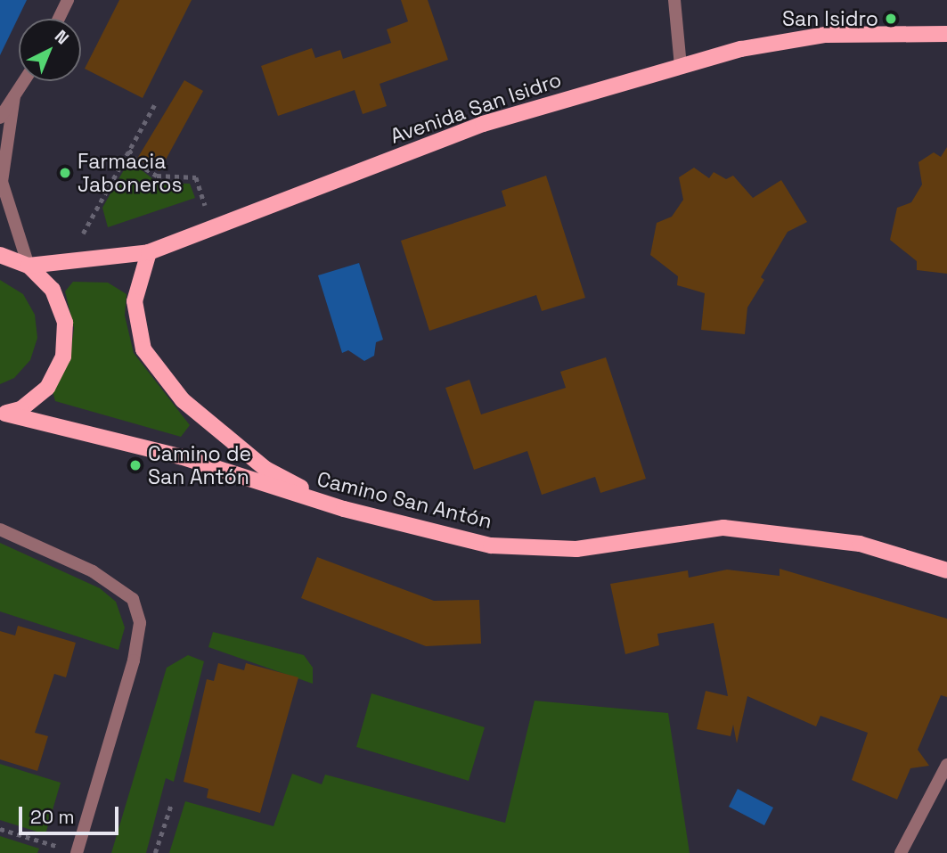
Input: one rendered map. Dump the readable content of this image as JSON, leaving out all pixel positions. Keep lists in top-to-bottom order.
{
  "streets": {
    "main road": ["Avenida San Isidro", "Camino San Antón"]
  },
  "places": ["San Isidro", "Farmacia Jaboneros", "Camino de San Antón"],
  "scale_bar": "20 m",
  "north": "top right"
}
